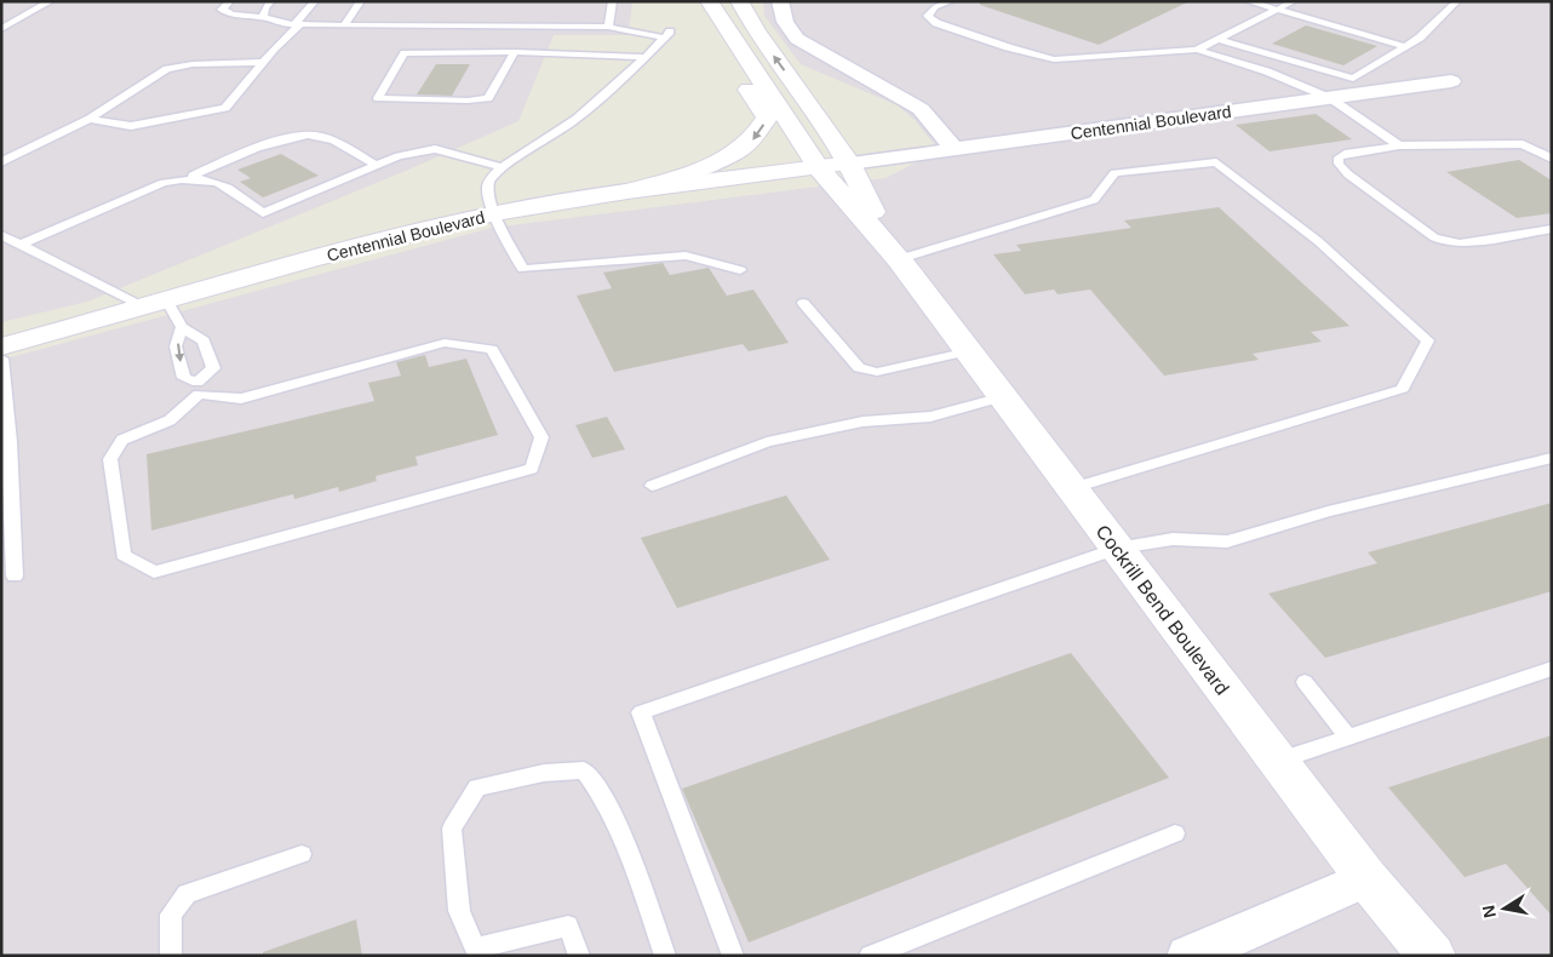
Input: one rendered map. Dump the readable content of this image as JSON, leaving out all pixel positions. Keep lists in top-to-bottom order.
{
  "streets": {
    "main road": ["Centennial Boulevard", "Cockrill Bend Boulevard"]
  },
  "north": "left"
}
